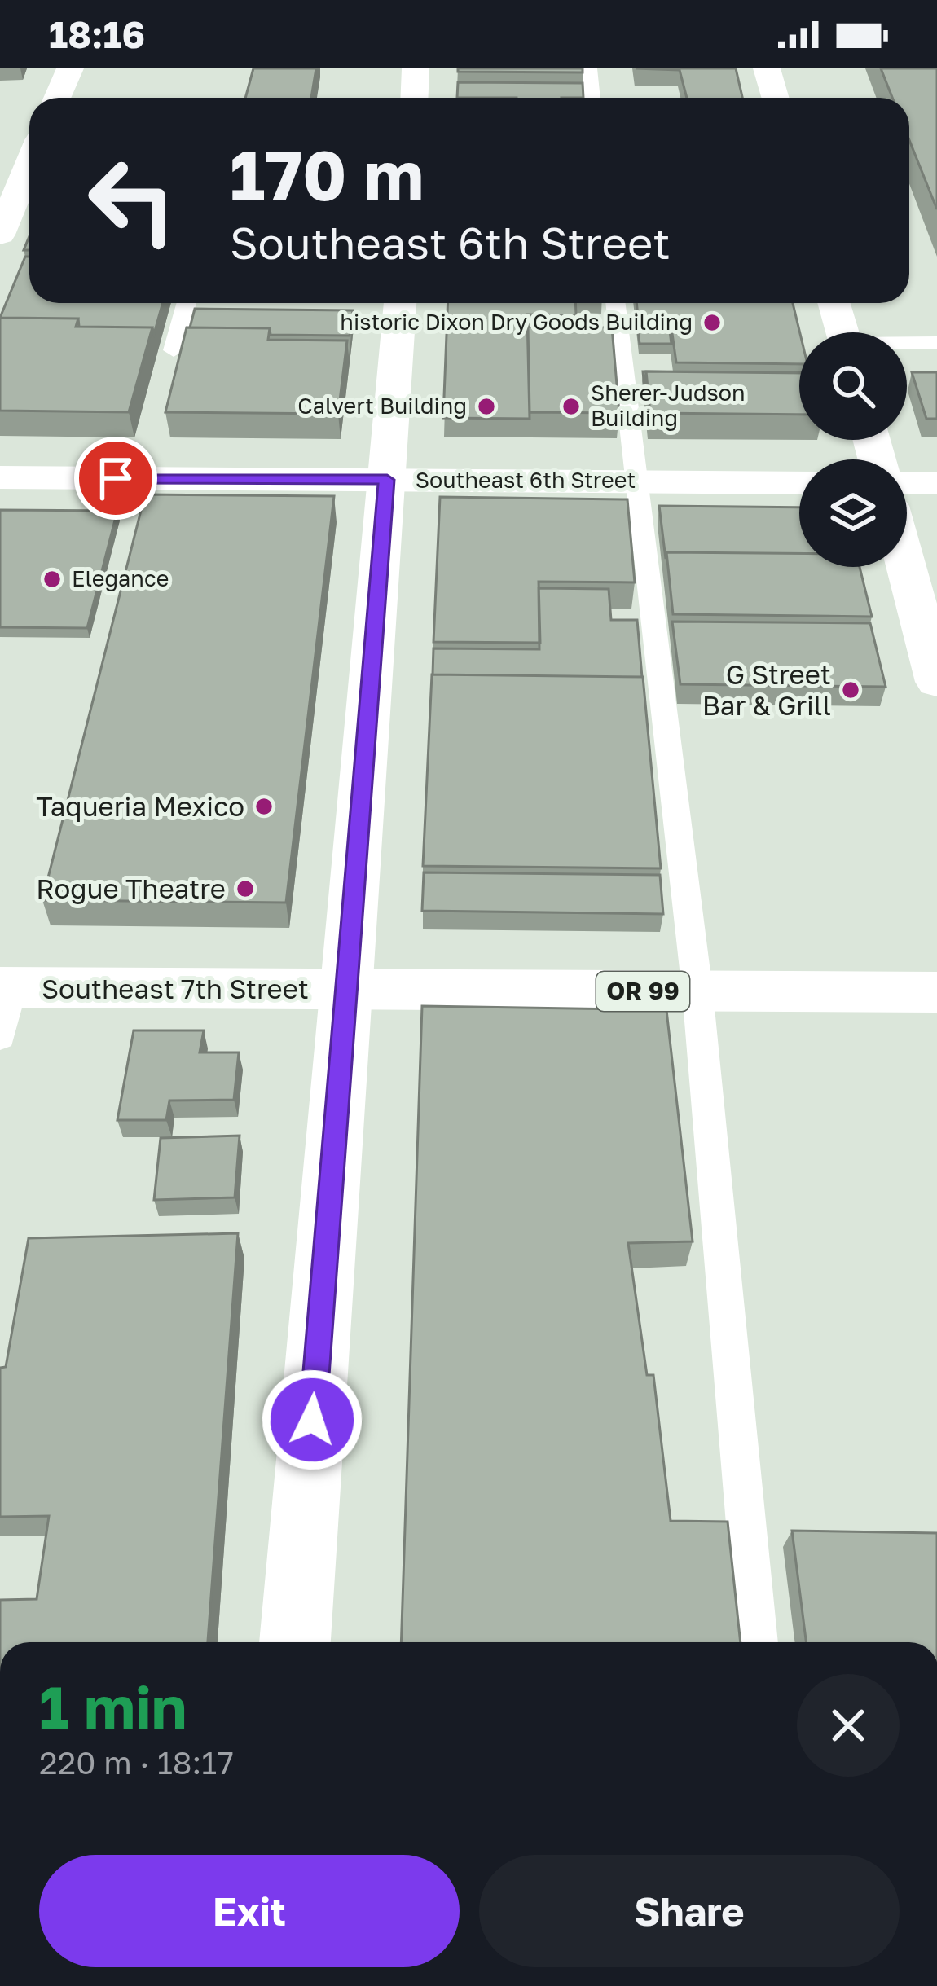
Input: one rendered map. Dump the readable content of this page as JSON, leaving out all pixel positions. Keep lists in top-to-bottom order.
{
  "streets": {
    "main road": ["Southeast 6th Street", "Southeast 7th Street", "OR 99"]
  },
  "places": [
    "historic Dixon Dry Goods Building",
    "Calvert Building",
    "Sherer-Judson Building",
    "Elegance",
    "G Street Bar & Grill",
    "Taqueria Mexico",
    "Rogue Theatre"
  ],
  "page": {
    "status": "18:16",
    "turn": ["170 m", "Southeast 6th Street"],
    "heading": ["1 min", "220 m · 18:17"],
    "buttons": ["Exit", "Share"]
  }
}
